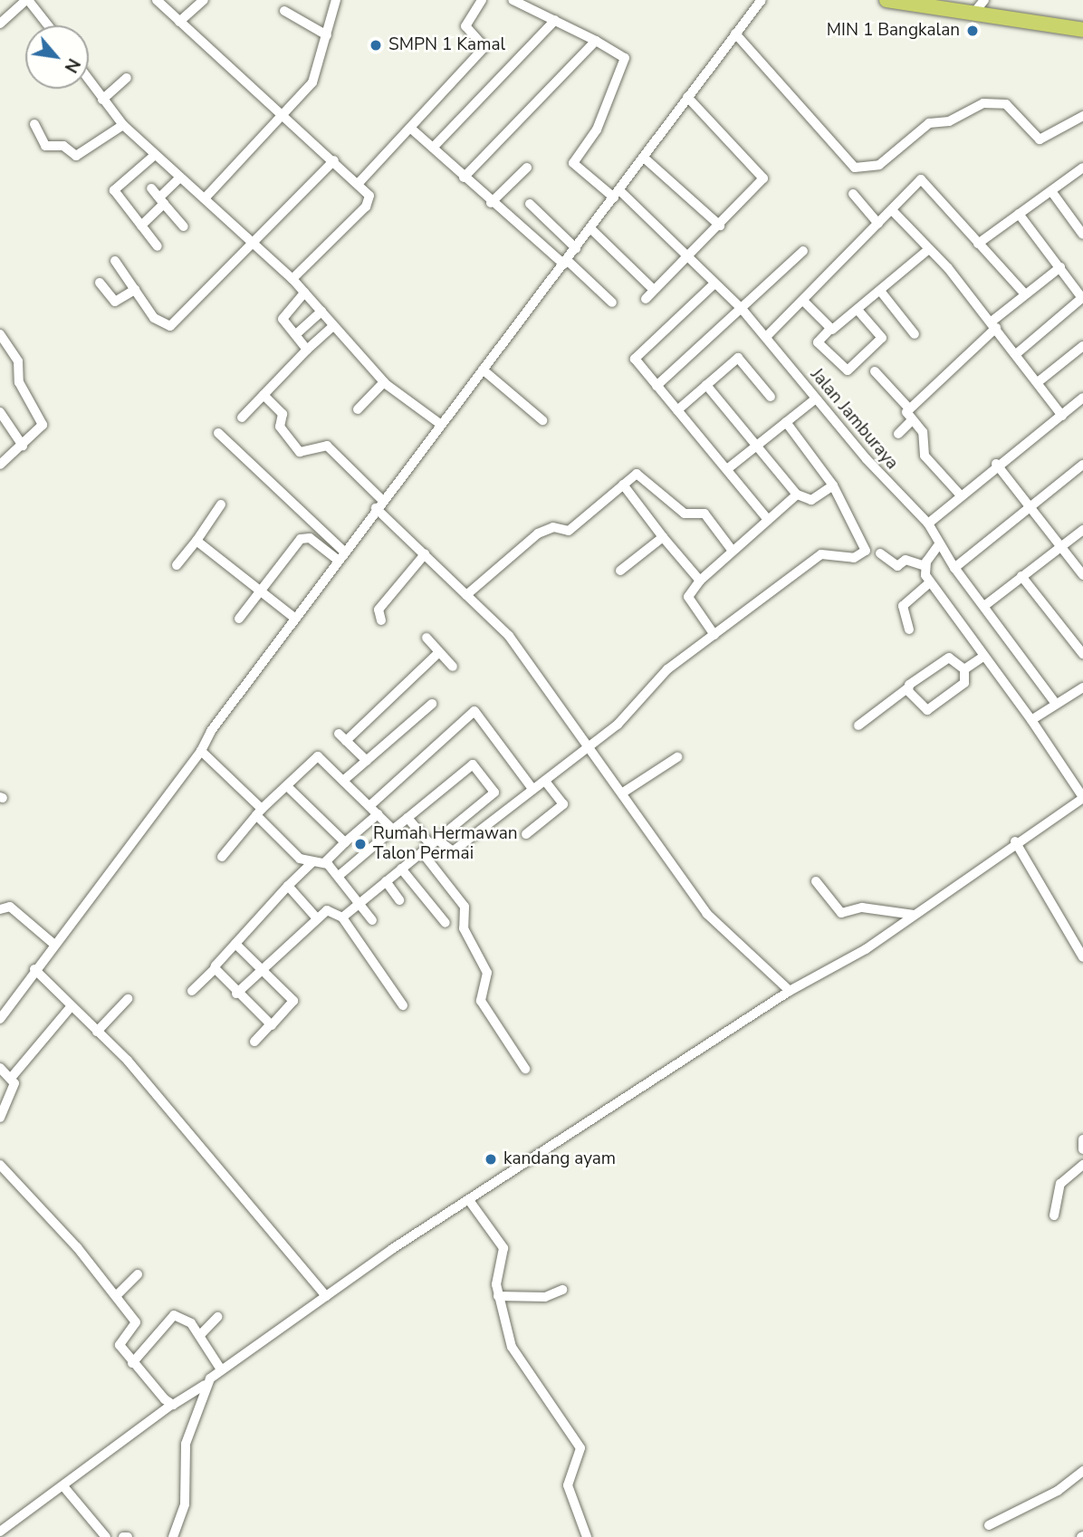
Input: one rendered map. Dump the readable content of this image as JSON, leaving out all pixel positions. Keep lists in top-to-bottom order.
{
  "streets": {
    "street": ["Jalan Jamburaya"]
  },
  "places": [
    "MIN 1 Bangkalan",
    "SMPN 1 Kamal",
    "Rumah Hermawan Talon Permai",
    "kandang ayam"
  ],
  "north": "bottom right"
}
